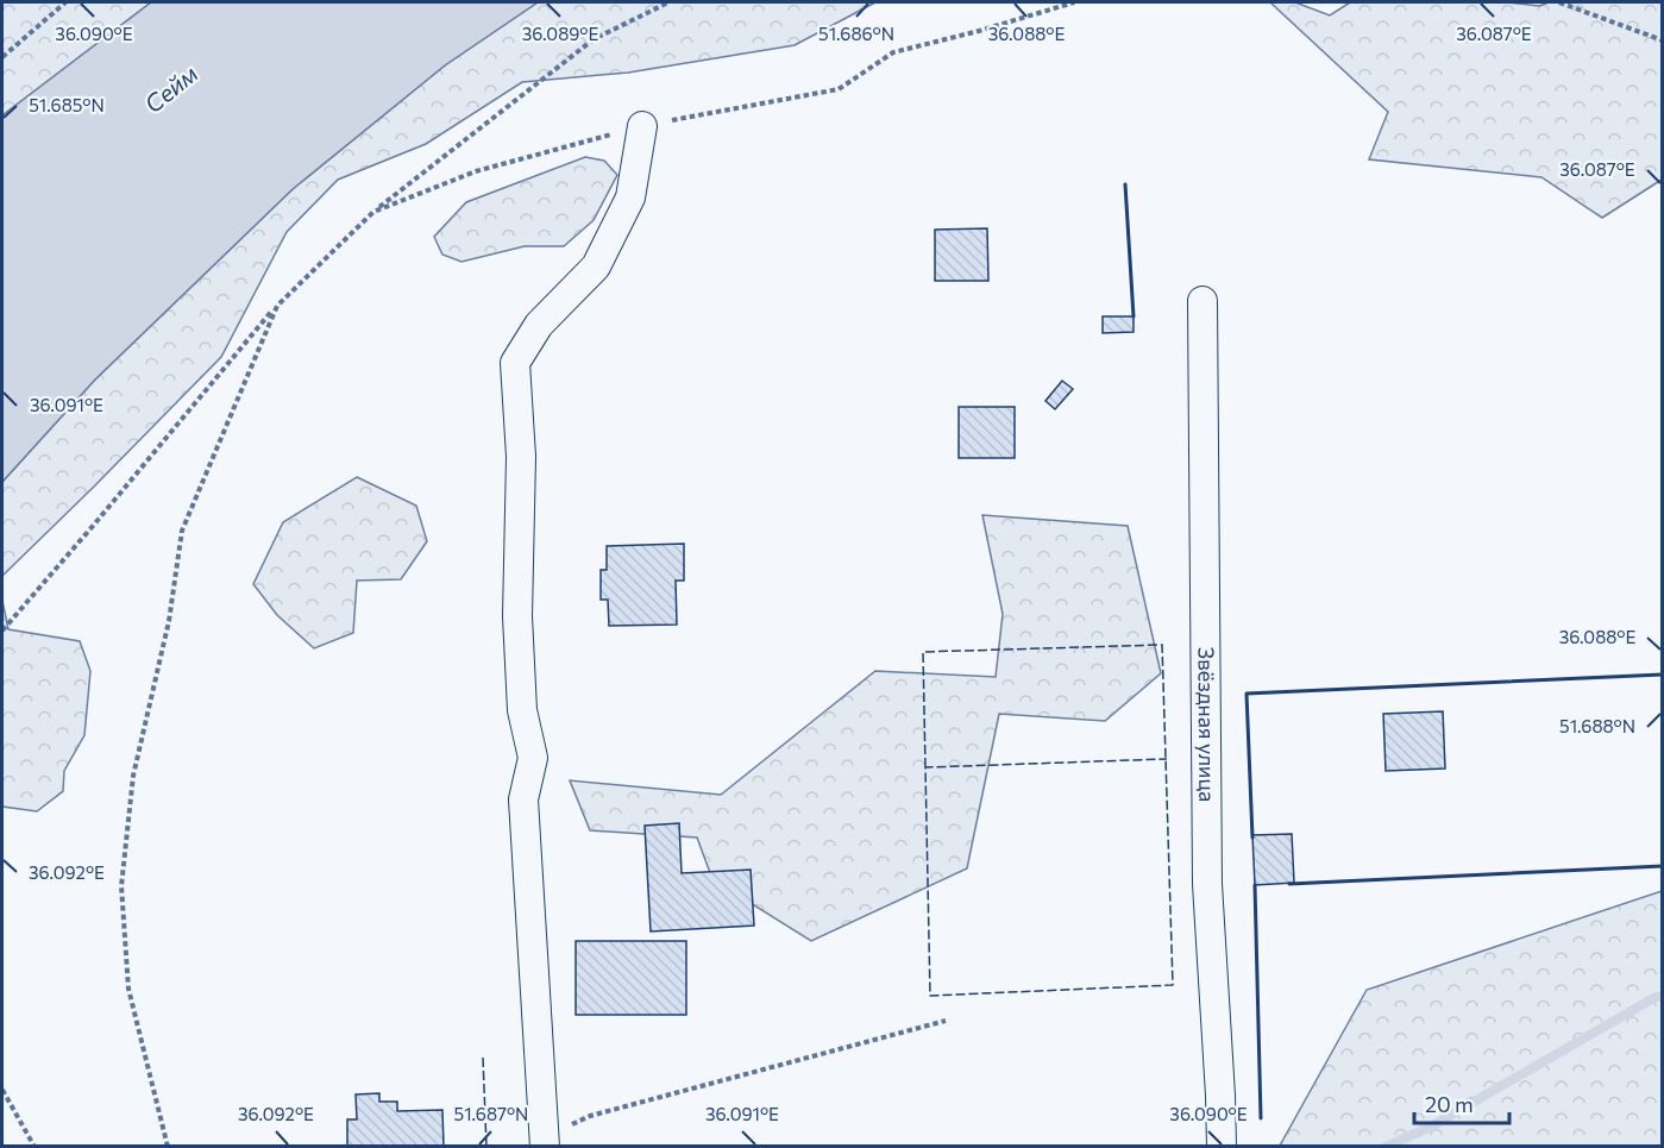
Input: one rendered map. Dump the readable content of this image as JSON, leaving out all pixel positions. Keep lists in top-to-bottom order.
{
  "streets": {
    "street": ["Звёздная улица"]
  },
  "water": ["Сейм"],
  "scale_bar": "20 m",
  "coordinates": [
    "36.090°E",
    "36.089°E",
    "51.686°N",
    "36.088°E",
    "36.087°E",
    "51.685°N",
    "36.091°E",
    "51.688°N",
    "36.092°E",
    "51.687°N"
  ]
}
